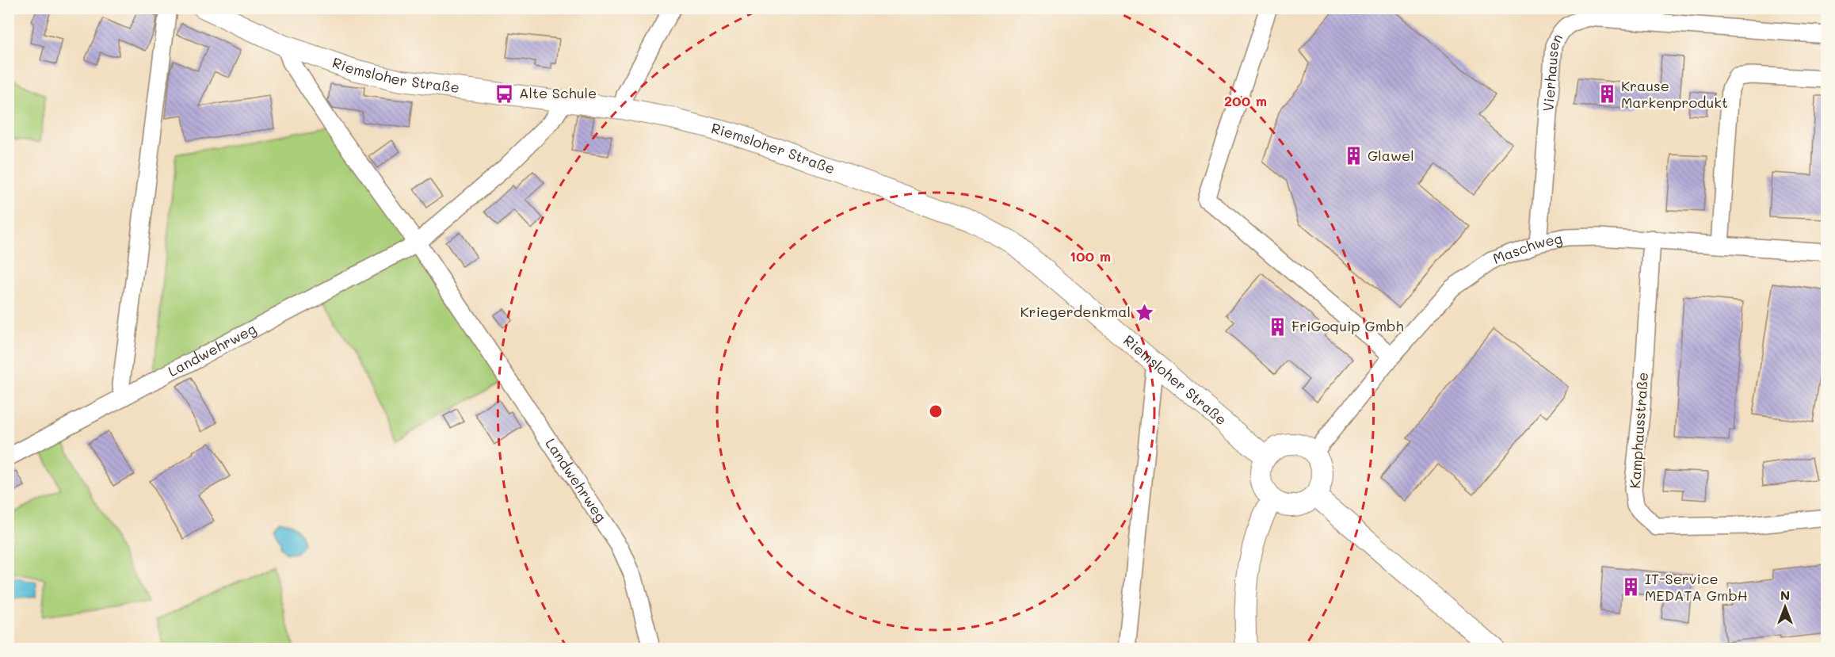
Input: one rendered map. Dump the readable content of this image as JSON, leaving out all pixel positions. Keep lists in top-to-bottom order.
{
  "streets": {
    "main road": ["Riemsloher Straße"],
    "street": [
      "Vierhausen",
      "Maschweg",
      "Landwehrweg",
      "Kamphausstraße"
    ]
  },
  "crossings": [
    ["Vierhausen", "Maschweg"],
    ["Riemsloher Straße", "Maschweg"],
    ["Riemsloher Straße", "Landwehrweg"],
    ["Maschweg", "Kamphausstraße"]
  ],
  "places": {
    "bus stop": ["Alte Schule"],
    "building": [
      "Krause Markenprodukt",
      "Glawel",
      "FriGoquip Gmbh",
      "IT-Service MEDATA GmbH"
    ],
    "place": ["Kriegerdenkmal"]
  },
  "north": "top",
  "rings": ["200 m", "100 m"]
}
